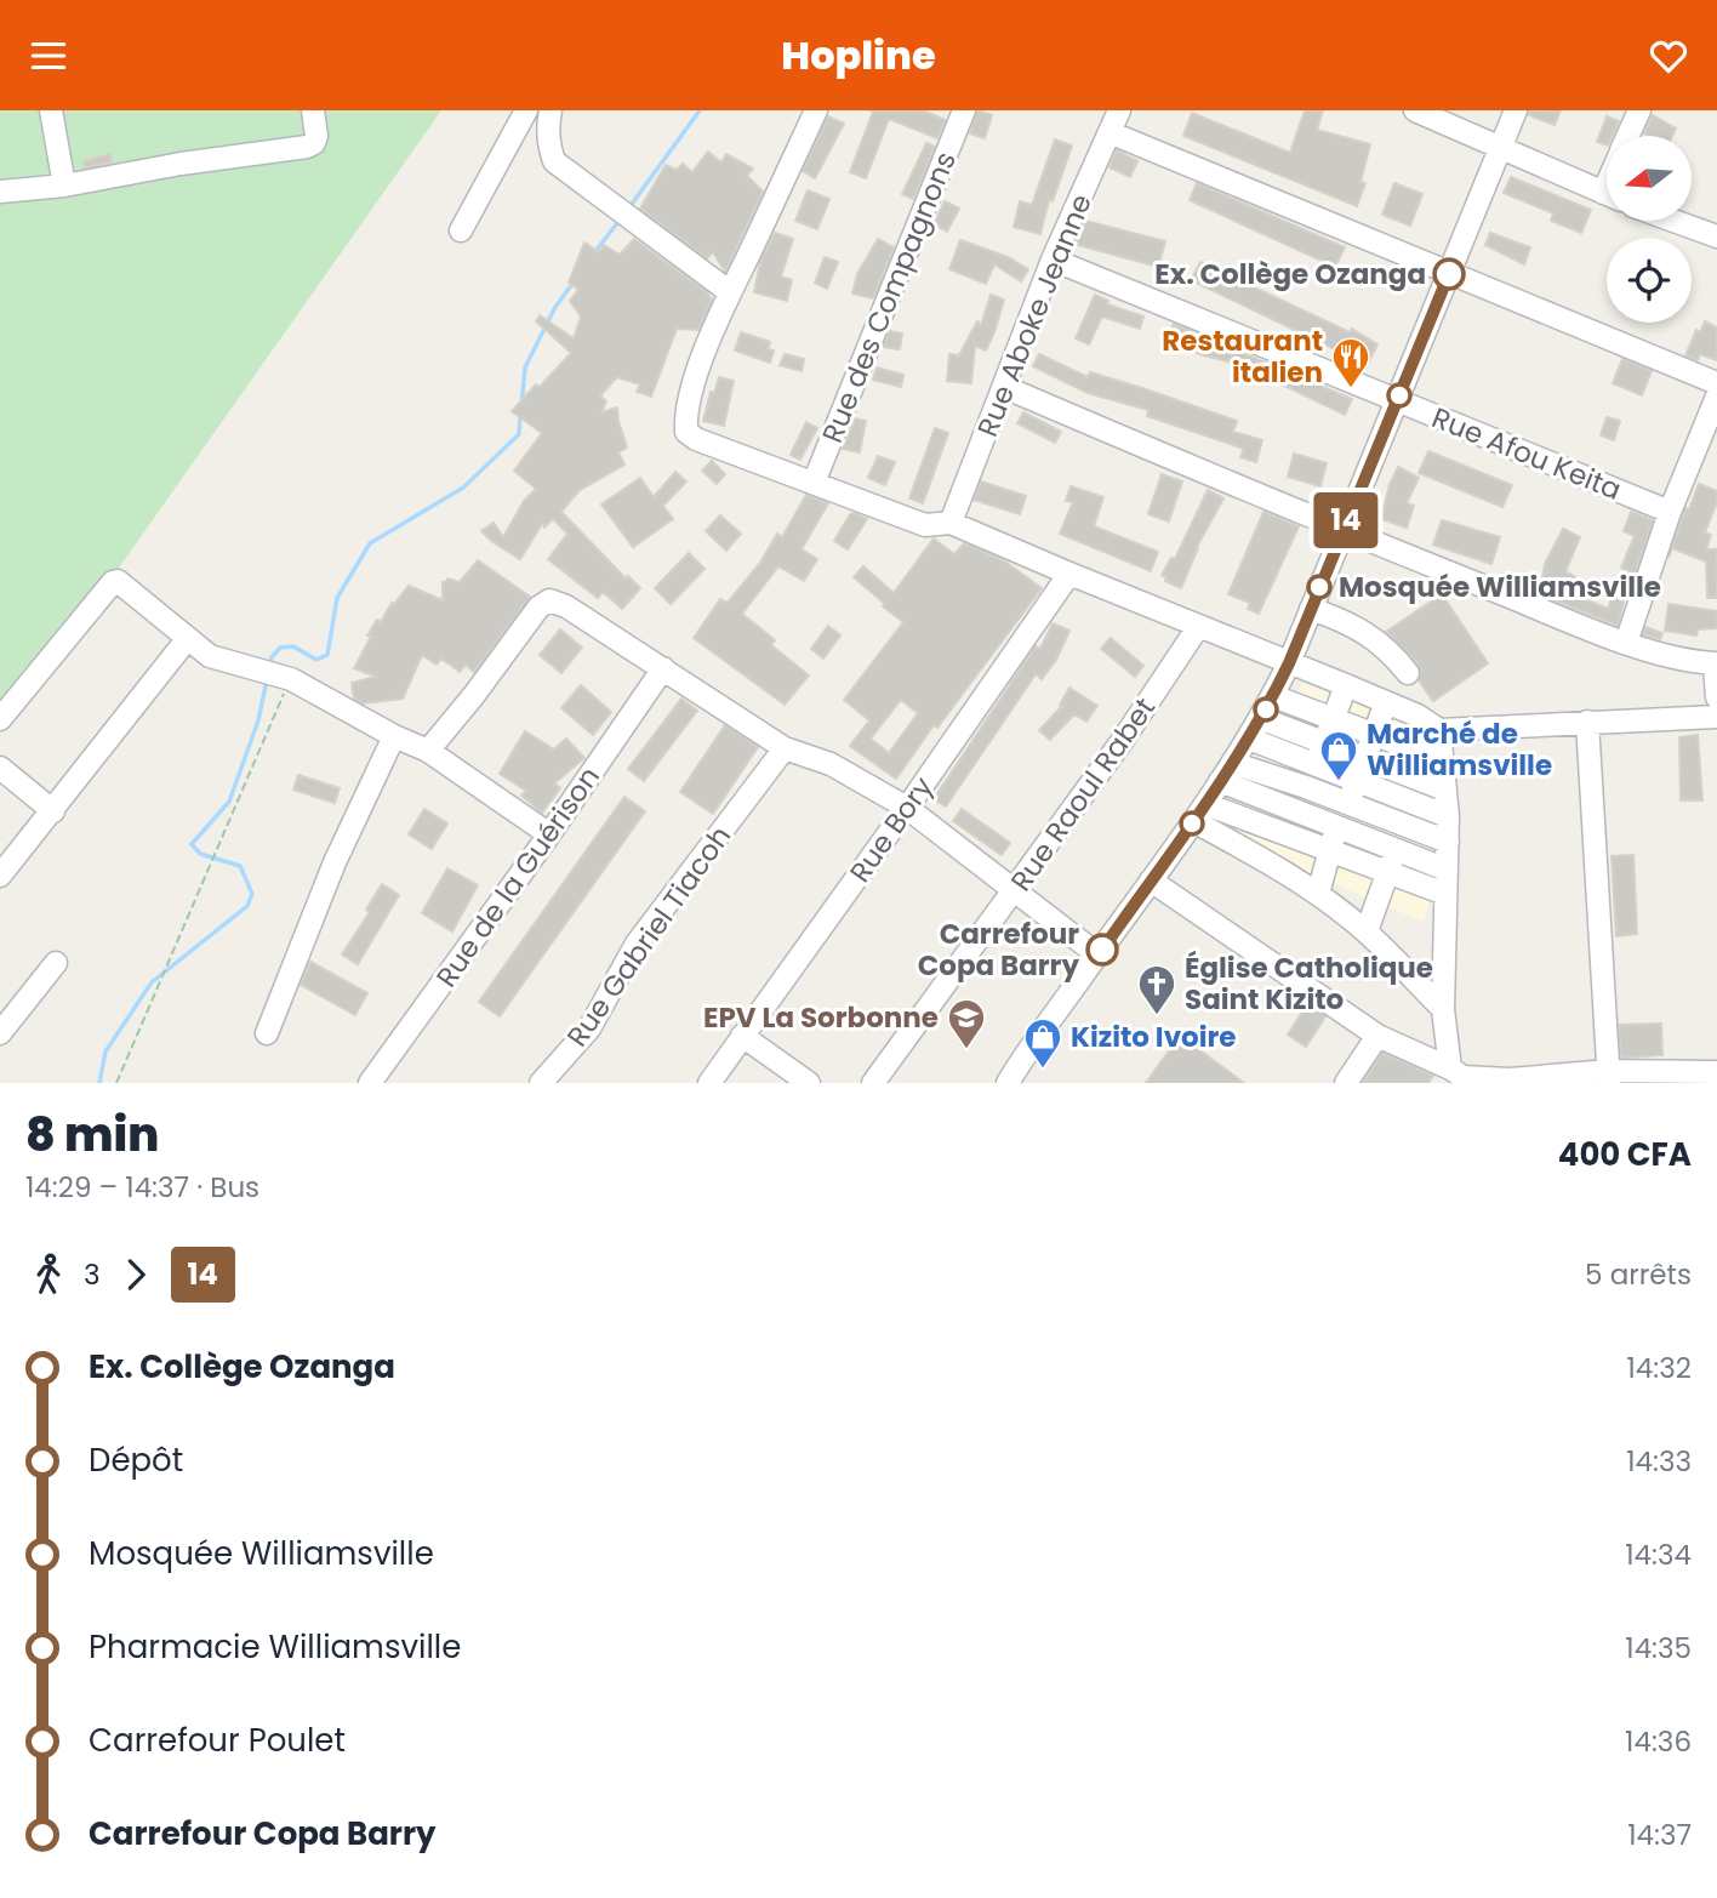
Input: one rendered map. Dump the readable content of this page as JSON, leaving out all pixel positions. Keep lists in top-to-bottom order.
{
  "streets": {
    "street": [
      "Rue des Compagnons",
      "Rue Aboke Jeanne",
      "Rue Afou Keita",
      "Rue Raoul Rabet",
      "Rue Bory",
      "Rue de la Guérison",
      "Rue Gabriel Tiacoh"
    ]
  },
  "crossings": [
    ["Rue Aboke Jeanne", "Rue Afou Keita"]
  ],
  "places": {
    "other": ["Ex. Collège Ozanga", "Mosquée Williamsville", "Carrefour Copa Barry"],
    "restaurant": ["Restaurant italien"],
    "shop": ["Marché de Williamsville", "Kizito Ivoire"],
    "church": ["Église Catholique Saint Kizito"],
    "school or university": ["EPV La Sorbonne"]
  },
  "lines": ["bus line 14"],
  "north": "left",
  "page": {
    "header": "Hopline",
    "on_map": "14",
    "heading": ["8 min", "14:29 – 14:37 · Bus", "400 CFA"],
    "legs": ["3", "14", "5 arrêts"],
    "list": [
      {
        "name": "Ex. Collège Ozanga",
        "value": "14:32"
      },
      {
        "name": "Dépôt",
        "value": "14:33"
      },
      {
        "name": "Mosquée Williamsville",
        "value": "14:34"
      },
      {
        "name": "Pharmacie Williamsville",
        "value": "14:35"
      },
      {
        "name": "Carrefour Poulet",
        "value": "14:36"
      },
      {
        "name": "Carrefour Copa Barry",
        "value": "14:37"
      }
    ]
  }
}
